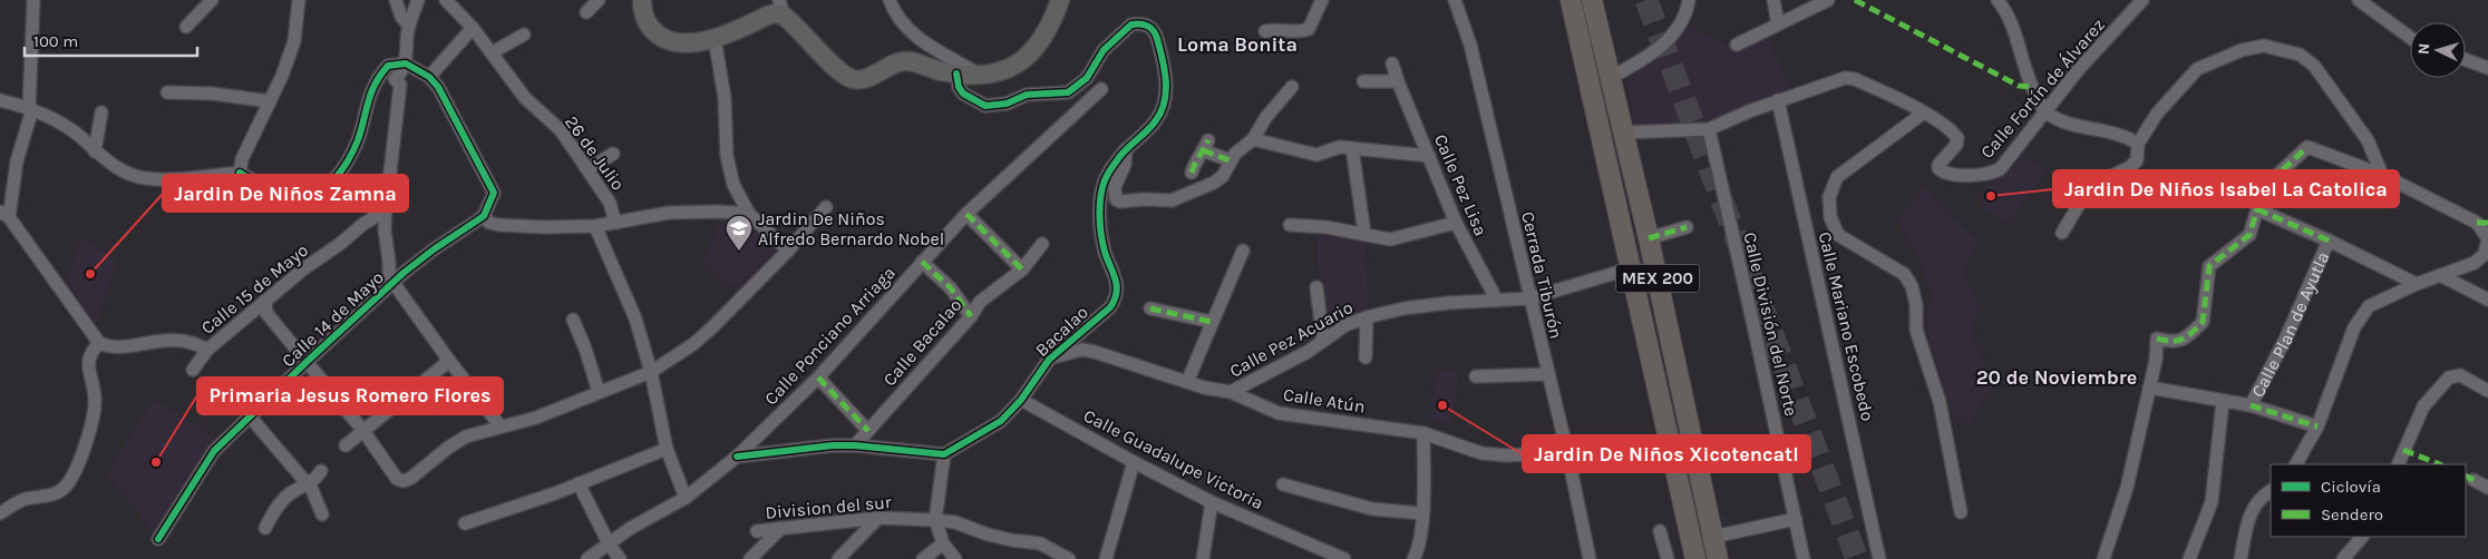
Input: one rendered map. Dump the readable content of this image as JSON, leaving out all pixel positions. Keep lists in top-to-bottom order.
{
  "streets": {
    "main road": ["MEX 200"],
    "street": [
      "Calle Fortín de Álvarez",
      "26 de Julio",
      "Calle Pez Lisa",
      "Cerrada Tiburón",
      "Calle 15 de Mayo",
      "Calle 14 de Mayo",
      "Calle División del Norte",
      "Calle Plan de Ayutla",
      "Calle Mariano Escobedo",
      "Bacalao",
      "Calle Ponciano Arriaga",
      "Calle Pez Acuario",
      "Calle Bacalao",
      "Calle Atún",
      "Calle Guadalupe Victoria",
      "Division del sur"
    ]
  },
  "crossings": [
    ["Calle Pez Lisa", "Calle Pez Acuario"],
    ["Cerrada Tiburón", "Calle Pez Acuario"],
    ["Cerrada Tiburón", "Calle Atún"],
    ["MEX 200", "Calle Pez Acuario"],
    ["Bacalao", "Calle Atún"],
    ["Bacalao", "Calle Guadalupe Victoria"],
    ["Calle Pez Acuario", "Calle Atún"]
  ],
  "districts": ["Loma Bonita", "20 de Noviembre"],
  "places": {
    "other": [
      "Jardin De Niños Isabel La Catolica",
      "Jardin De Niños Zamna",
      "Jardin De Niños Xicotencatl",
      "Primaria Jesus Romero Flores"
    ],
    "school or university": ["Jardin De Niños Alfredo Bernardo Nobel"]
  },
  "legend": ["Ciclovía", "Sendero"],
  "scale_bar": "100 m",
  "north": "left"
}
